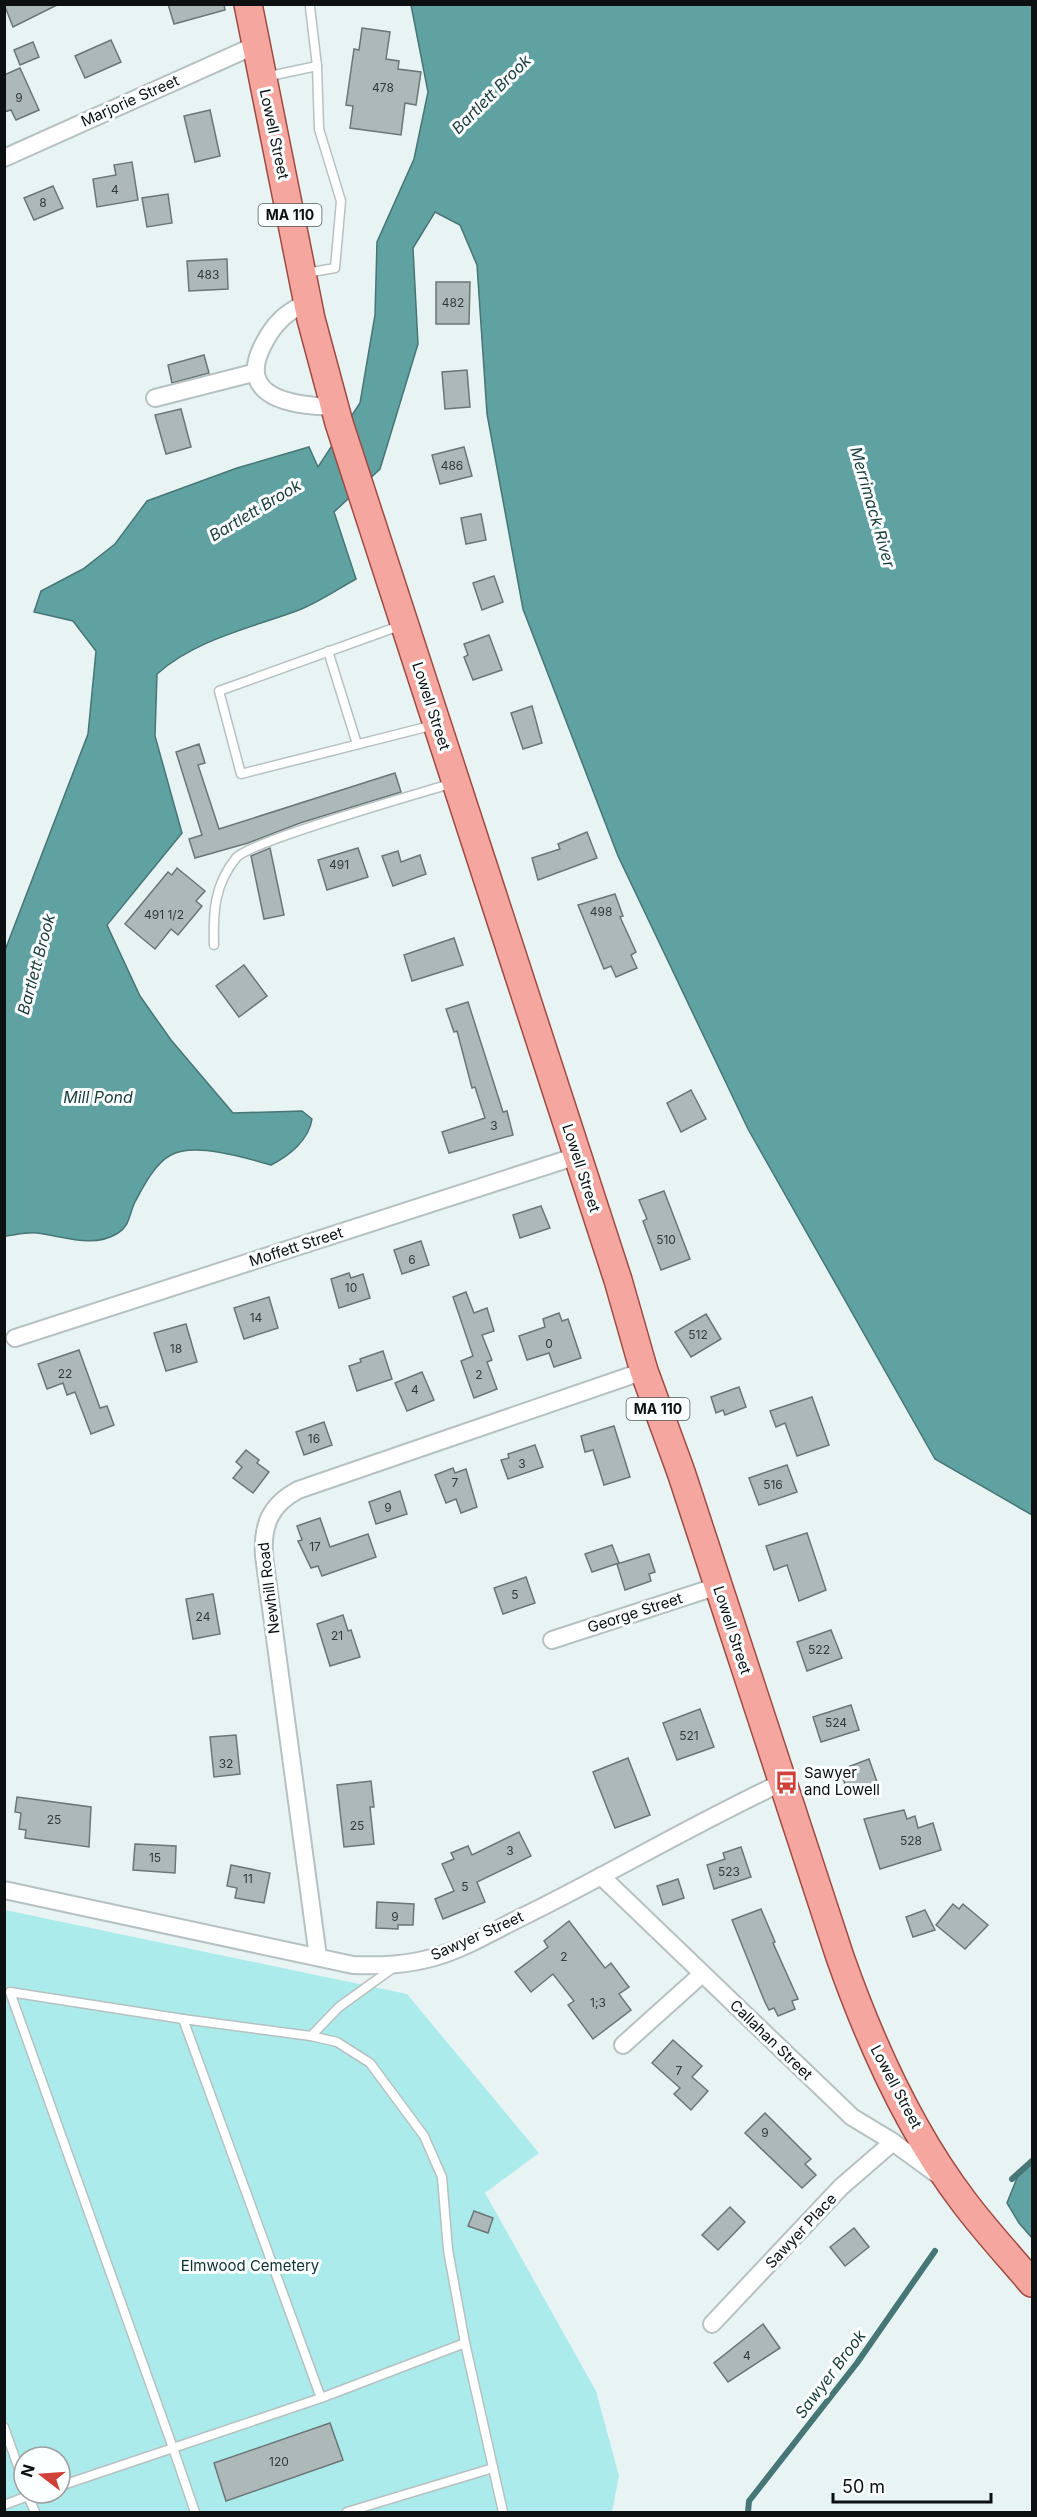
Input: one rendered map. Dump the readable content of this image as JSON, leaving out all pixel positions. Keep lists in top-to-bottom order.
{
  "streets": {
    "main road": ["Lowell Street", "MA 110"],
    "street": [
      "Marjorie Street",
      "Moffett Street",
      "Newhill Road",
      "George Street",
      "Sawyer Street",
      "Callahan Street",
      "Sawyer Place"
    ]
  },
  "crossings": [
    ["Marjorie Street", "Lowell Street"],
    ["Lowell Street", "Moffett Street"],
    ["Lowell Street", "Newhill Road"],
    ["Lowell Street", "George Street"],
    ["Lowell Street", "Sawyer Street"],
    ["Lowell Street", "Callahan Street"],
    ["Newhill Road", "Sawyer Street"],
    ["Sawyer Street", "Callahan Street"],
    ["Callahan Street", "Sawyer Place"]
  ],
  "water": [
    "Bartlett Brook",
    "Merrimack River",
    "Mill Pond",
    "Sawyer Brook"
  ],
  "parks": ["Elmwood Cemetery"],
  "places": {
    "bus stop": ["Sawyer and Lowell"]
  },
  "house_numbers": [
    "478",
    "9",
    "4",
    "8",
    "483",
    "482",
    "486",
    "491",
    "498",
    "491 1/2",
    "3",
    "510",
    "6",
    "10",
    "14",
    "512",
    "0",
    "18",
    "22",
    "2",
    "4",
    "16",
    "3",
    "7",
    "516",
    "9",
    "17",
    "5",
    "24",
    "21",
    "522",
    "524",
    "521",
    "32",
    "25",
    "25",
    "528",
    "3",
    "15",
    "523",
    "11",
    "5",
    "9",
    "2",
    "1;3",
    "7",
    "9",
    "4",
    "120"
  ],
  "scale_bar": "50 m",
  "north": "left"
}
